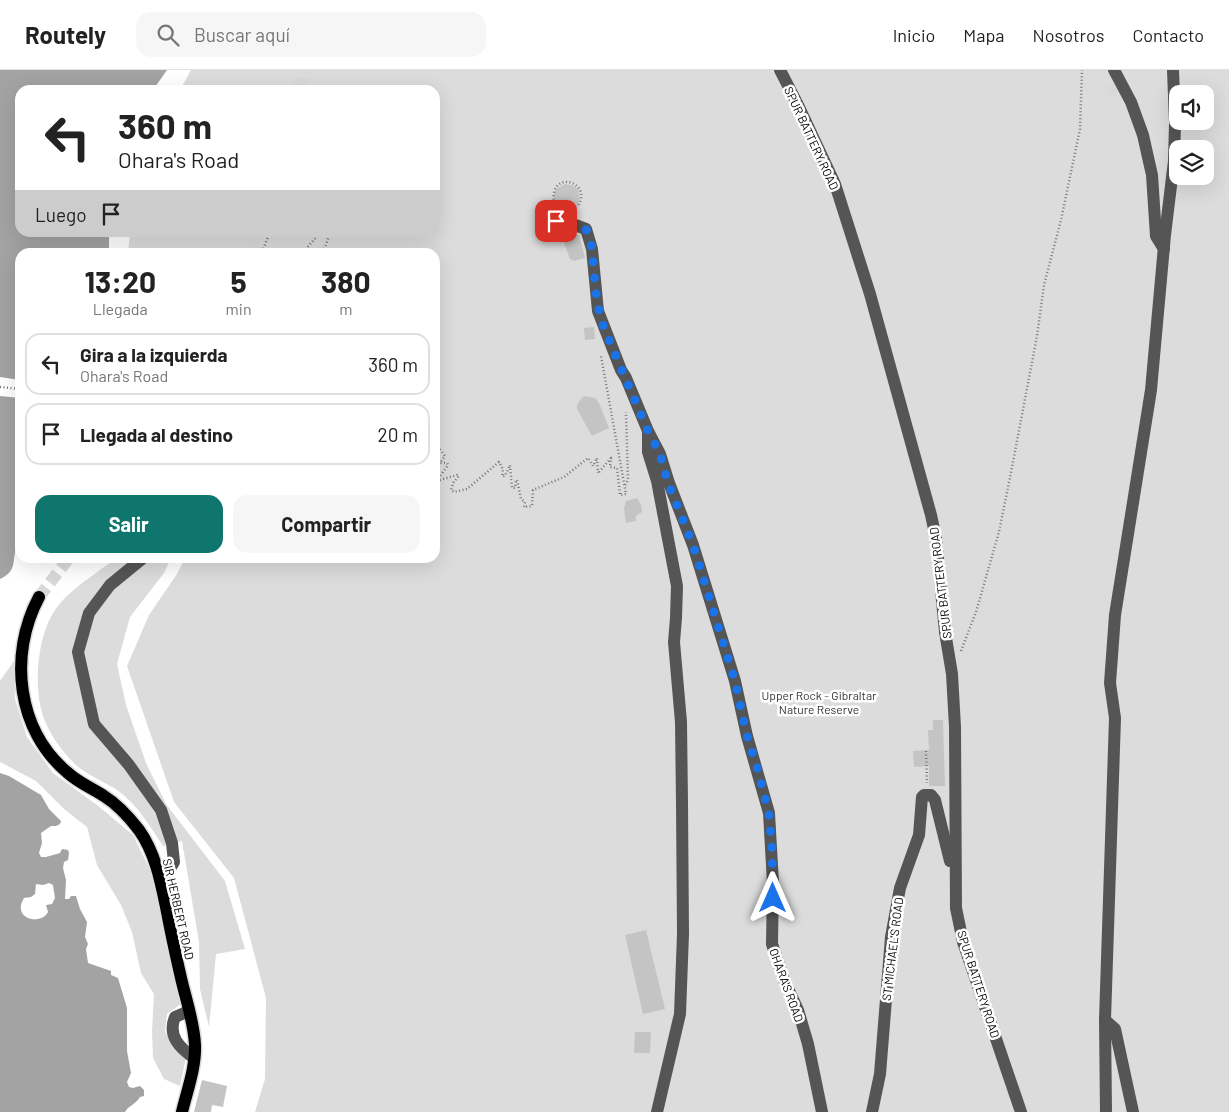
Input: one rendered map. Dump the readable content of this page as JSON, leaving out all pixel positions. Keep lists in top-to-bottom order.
{
  "streets": {
    "main road": ["SIR HERBERT ROAD"],
    "street": ["SPUR BATTERY ROAD", "ST MICHAEL'S ROAD", "OHARA'S ROAD"]
  },
  "parks": ["Upper Rock - Gibraltar Nature Reserve"],
  "page": {
    "header": "Routely",
    "search": "Buscar aquí",
    "nav": [
      "Inicio",
      "Mapa",
      "Nosotros",
      "Contacto"
    ],
    "turn": ["360 m", "Ohara's Road"],
    "then": "Luego",
    "eta": [
      "13:20",
      "Llegada",
      "5",
      "min",
      "380",
      "m"
    ],
    "list": [
      {
        "name": "Gira a la izquierda",
        "note": "Ohara's Road",
        "value": "360 m"
      },
      {
        "name": "Llegada al destino",
        "value": "20 m"
      }
    ],
    "buttons": ["Salir", "Compartir"]
  }
}
